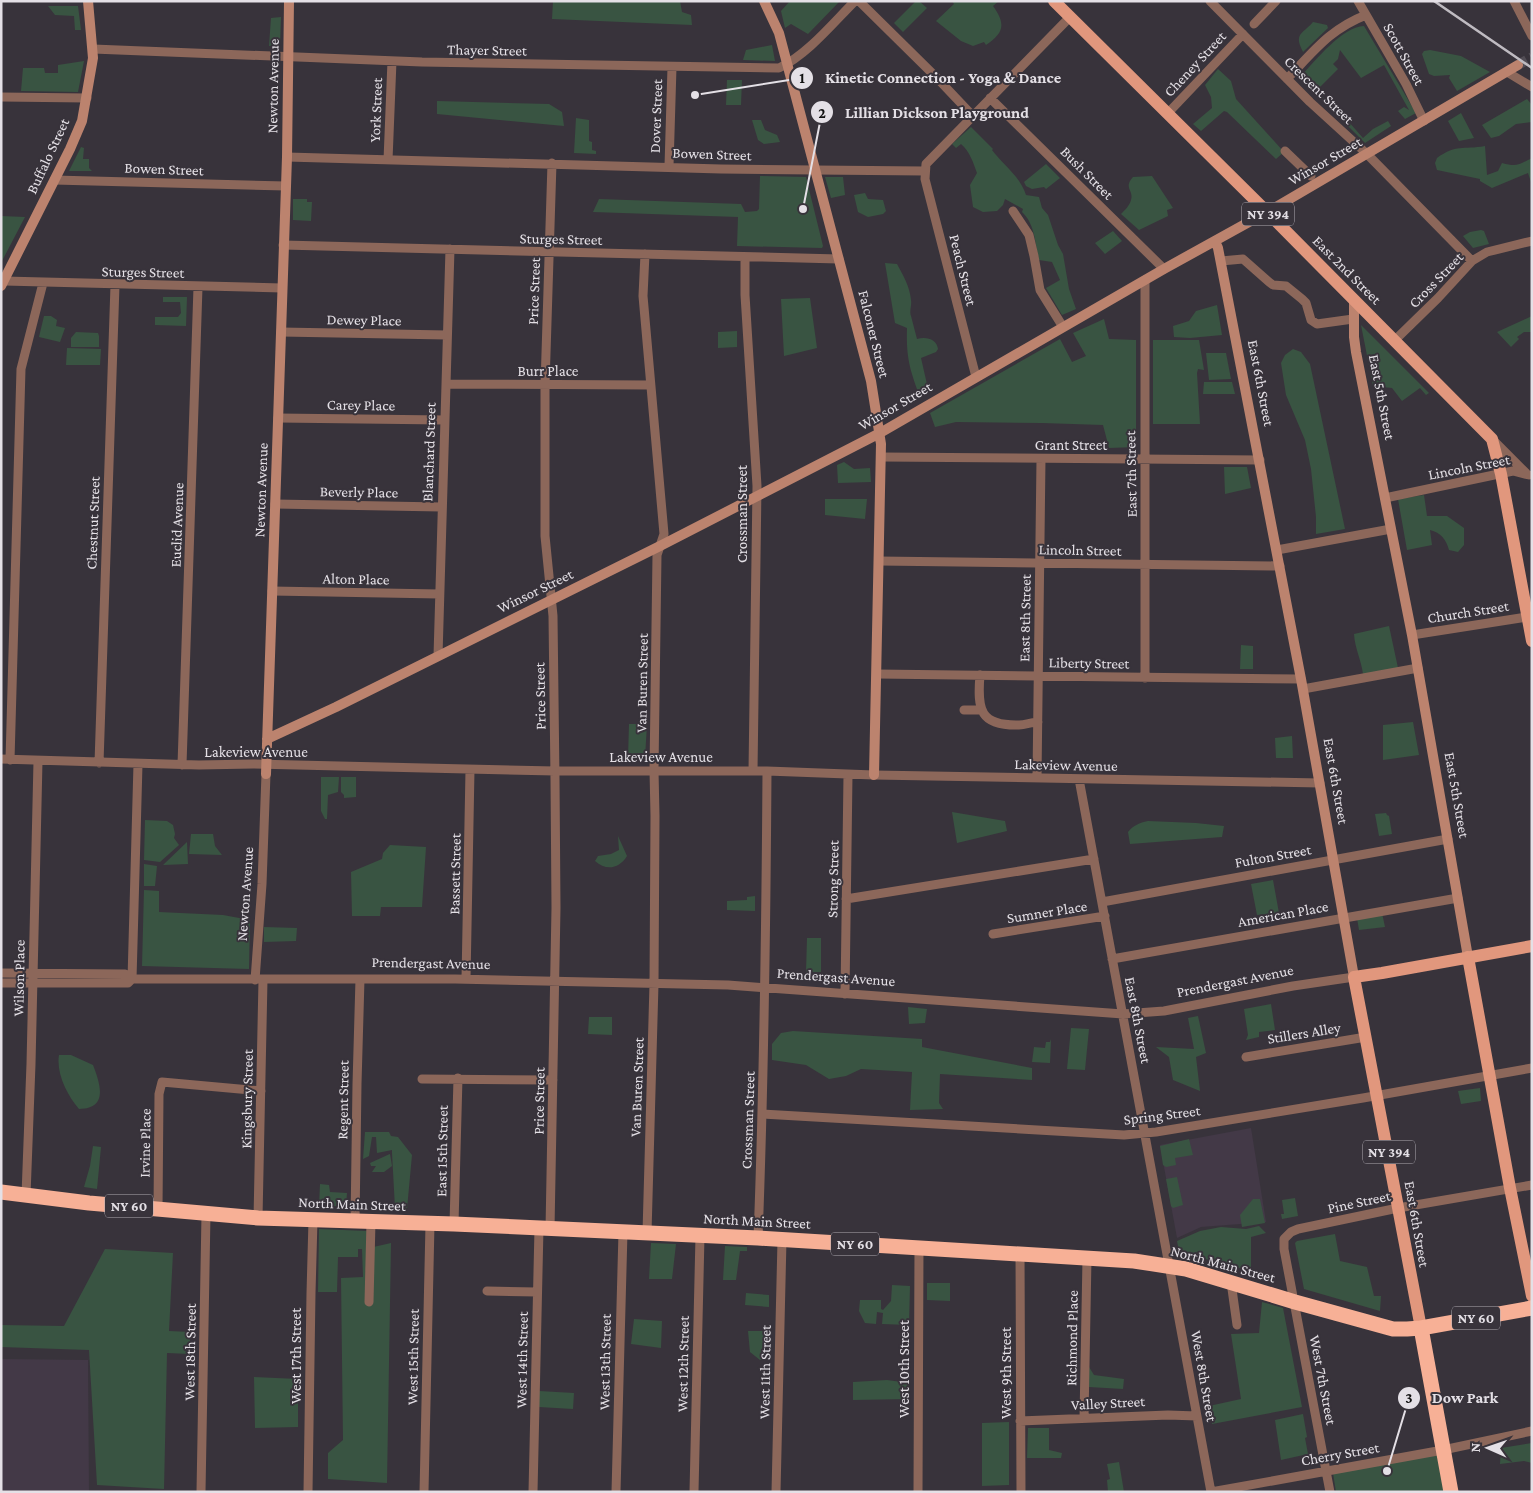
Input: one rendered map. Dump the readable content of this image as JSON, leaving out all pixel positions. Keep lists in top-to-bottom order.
{
  "streets": {
    "highway": ["North Main Street", "NY 60"],
    "main road": [
      "NY 394",
      "East 2nd Street",
      "East 6th Street",
      "East 5th Street",
      "Prendergast Avenue"
    ],
    "street": [
      "Thayer Street",
      "Scott Street",
      "Cheney Street",
      "Newton Avenue",
      "Crescent Street",
      "York Street",
      "Dover Street",
      "Bowen Street",
      "Buffalo Street",
      "Winsor Street",
      "Bush Street",
      "Sturges Street",
      "Peach Street",
      "Cross Street",
      "Price Street",
      "Dewey Place",
      "Falconer Street",
      "Burr Place",
      "Carey Place",
      "Grant Street",
      "Blanchard Street",
      "Lincoln Street",
      "East 7th Street",
      "Beverly Place",
      "Crossman Street",
      "Chestnut Street",
      "Euclid Avenue",
      "Alton Place",
      "Church Street",
      "East 8th Street",
      "Liberty Street",
      "Van Buren Street",
      "Lakeview Avenue",
      "Fulton Street",
      "Bassett Street",
      "Strong Street",
      "Sumner Place",
      "American Place",
      "Wilson Place",
      "Stillers Alley",
      "Kingsbury Street",
      "Regent Street",
      "Spring Street",
      "Irvine Place",
      "East 15th Street",
      "Pine Street",
      "Richmond Place",
      "West 18th Street",
      "West 17th Street",
      "West 15th Street",
      "West 14th Street",
      "West 13th Street",
      "West 12th Street",
      "West 10th Street",
      "West 11th Street",
      "West 9th Street",
      "West 8th Street",
      "West 7th Street",
      "Valley Street",
      "Cherry Street"
    ]
  },
  "crossings": [
    ["Thayer Street", "Newton Avenue"],
    ["Thayer Street", "York Street"],
    ["Thayer Street", "Dover Street"],
    ["Thayer Street", "Buffalo Street"],
    ["Thayer Street", "Falconer Street"],
    ["Scott Street", "Winsor Street"],
    ["Cheney Street", "Crescent Street"],
    ["Cheney Street", "East 2nd Street"],
    ["Newton Avenue", "Bowen Street"],
    ["Newton Avenue", "Winsor Street"],
    ["Newton Avenue", "Sturges Street"],
    ["Newton Avenue", "Dewey Place"],
    ["Newton Avenue", "Carey Place"],
    ["Newton Avenue", "Beverly Place"],
    ["Newton Avenue", "Alton Place"],
    ["Newton Avenue", "Lakeview Avenue"],
    ["Newton Avenue", "Prendergast Avenue"],
    ["Newton Avenue", "Kingsbury Street"],
    ["Crescent Street", "Winsor Street"],
    ["Crescent Street", "Cross Street"],
    ["York Street", "Bowen Street"],
    ["Dover Street", "Bowen Street"],
    ["Bowen Street", "Buffalo Street"],
    ["Bowen Street", "Peach Street"],
    ["Bowen Street", "Price Street"],
    ["Bowen Street", "Falconer Street"],
    ["Buffalo Street", "Sturges Street"],
    ["Winsor Street", "Bush Street"],
    ["Winsor Street", "Peach Street"],
    ["Winsor Street", "East 2nd Street"],
    ["Winsor Street", "Price Street"],
    ["Winsor Street", "Falconer Street"],
    ["Winsor Street", "East 6th Street"],
    ["Winsor Street", "Blanchard Street"],
    ["Winsor Street", "East 7th Street"],
    ["Winsor Street", "Crossman Street"],
    ["Winsor Street", "Van Buren Street"],
    ["NY 394", "East 2nd Street"],
    ["NY 394", "Lincoln Street"],
    ["NY 394", "Church Street"],
    ["Sturges Street", "Price Street"],
    ["Sturges Street", "Falconer Street"],
    ["Sturges Street", "Blanchard Street"],
    ["Sturges Street", "Crossman Street"],
    ["Sturges Street", "Chestnut Street"],
    ["Sturges Street", "Euclid Avenue"],
    ["Sturges Street", "Van Buren Street"],
    ["East 2nd Street", "Cross Street"],
    ["East 2nd Street", "East 5th Street"],
    ["East 2nd Street", "Lincoln Street"],
    ["Price Street", "Burr Place"],
    ["Price Street", "Lakeview Avenue"],
    ["Price Street", "Prendergast Avenue"],
    ["Price Street", "North Main Street"],
    ["Price Street", "West 14th Street"],
    ["Dewey Place", "Blanchard Street"],
    ["Falconer Street", "Grant Street"],
    ["Falconer Street", "Lincoln Street"],
    ["Falconer Street", "Liberty Street"],
    ["Falconer Street", "Lakeview Avenue"],
    ["Burr Place", "Blanchard Street"],
    ["Burr Place", "Van Buren Street"],
    ["East 6th Street", "Grant Street"],
    ["East 6th Street", "Lincoln Street"],
    ["East 6th Street", "Liberty Street"],
    ["East 6th Street", "Lakeview Avenue"],
    ["East 6th Street", "Fulton Street"],
    ["East 6th Street", "American Place"],
    ["East 6th Street", "Prendergast Avenue"],
    ["East 6th Street", "Stillers Alley"],
    ["East 6th Street", "Spring Street"],
    ["East 6th Street", "Pine Street"],
    ["East 6th Street", "North Main Street"],
    ["East 5th Street", "Lincoln Street"],
    ["East 5th Street", "Church Street"],
    ["East 5th Street", "Liberty Street"],
    ["East 5th Street", "Fulton Street"],
    ["East 5th Street", "American Place"],
    ["East 5th Street", "Prendergast Avenue"],
    ["East 5th Street", "Spring Street"],
    ["East 5th Street", "Pine Street"],
    ["Carey Place", "Blanchard Street"],
    ["Grant Street", "East 7th Street"],
    ["Grant Street", "East 8th Street"],
    ["Blanchard Street", "Beverly Place"],
    ["Blanchard Street", "Alton Place"],
    ["Lincoln Street", "East 7th Street"],
    ["Lincoln Street", "East 8th Street"],
    ["East 7th Street", "Liberty Street"],
    ["Crossman Street", "Lakeview Avenue"],
    ["Crossman Street", "Prendergast Avenue"],
    ["Crossman Street", "Spring Street"],
    ["Crossman Street", "North Main Street"],
    ["Chestnut Street", "Lakeview Avenue"],
    ["Euclid Avenue", "Lakeview Avenue"],
    ["East 8th Street", "Liberty Street"],
    ["East 8th Street", "Lakeview Avenue"],
    ["East 8th Street", "Fulton Street"],
    ["East 8th Street", "Sumner Place"],
    ["East 8th Street", "American Place"],
    ["East 8th Street", "Prendergast Avenue"],
    ["East 8th Street", "Spring Street"],
    ["East 8th Street", "North Main Street"],
    ["East 8th Street", "West 8th Street"],
    ["Van Buren Street", "Lakeview Avenue"],
    ["Van Buren Street", "Prendergast Avenue"],
    ["Van Buren Street", "North Main Street"],
    ["Lakeview Avenue", "Bassett Street"],
    ["Lakeview Avenue", "Strong Street"],
    ["Lakeview Avenue", "Wilson Place"],
    ["Bassett Street", "Prendergast Avenue"],
    ["Strong Street", "Prendergast Avenue"],
    ["Prendergast Avenue", "Wilson Place"],
    ["Prendergast Avenue", "Kingsbury Street"],
    ["Prendergast Avenue", "Regent Street"],
    ["Wilson Place", "North Main Street"],
    ["Kingsbury Street", "Irvine Place"],
    ["Kingsbury Street", "North Main Street"],
    ["Regent Street", "North Main Street"],
    ["Irvine Place", "North Main Street"],
    ["East 15th Street", "North Main Street"],
    ["Pine Street", "North Main Street"],
    ["Pine Street", "West 7th Street"],
    ["North Main Street", "NY 60"],
    ["North Main Street", "Richmond Place"],
    ["North Main Street", "West 18th Street"],
    ["North Main Street", "West 17th Street"],
    ["North Main Street", "West 15th Street"],
    ["North Main Street", "West 14th Street"],
    ["North Main Street", "West 13th Street"],
    ["North Main Street", "West 12th Street"],
    ["North Main Street", "West 10th Street"],
    ["North Main Street", "West 11th Street"],
    ["North Main Street", "West 9th Street"],
    ["North Main Street", "West 8th Street"],
    ["North Main Street", "West 7th Street"],
    ["Richmond Place", "Valley Street"],
    ["West 9th Street", "Valley Street"],
    ["West 8th Street", "Valley Street"],
    ["West 8th Street", "Cherry Street"],
    ["West 7th Street", "Cherry Street"]
  ],
  "places": ["Kinetic Connection - Yoga & Dance", "Lillian Dickson Playground", "Dow Park"],
  "north": "left"
}
